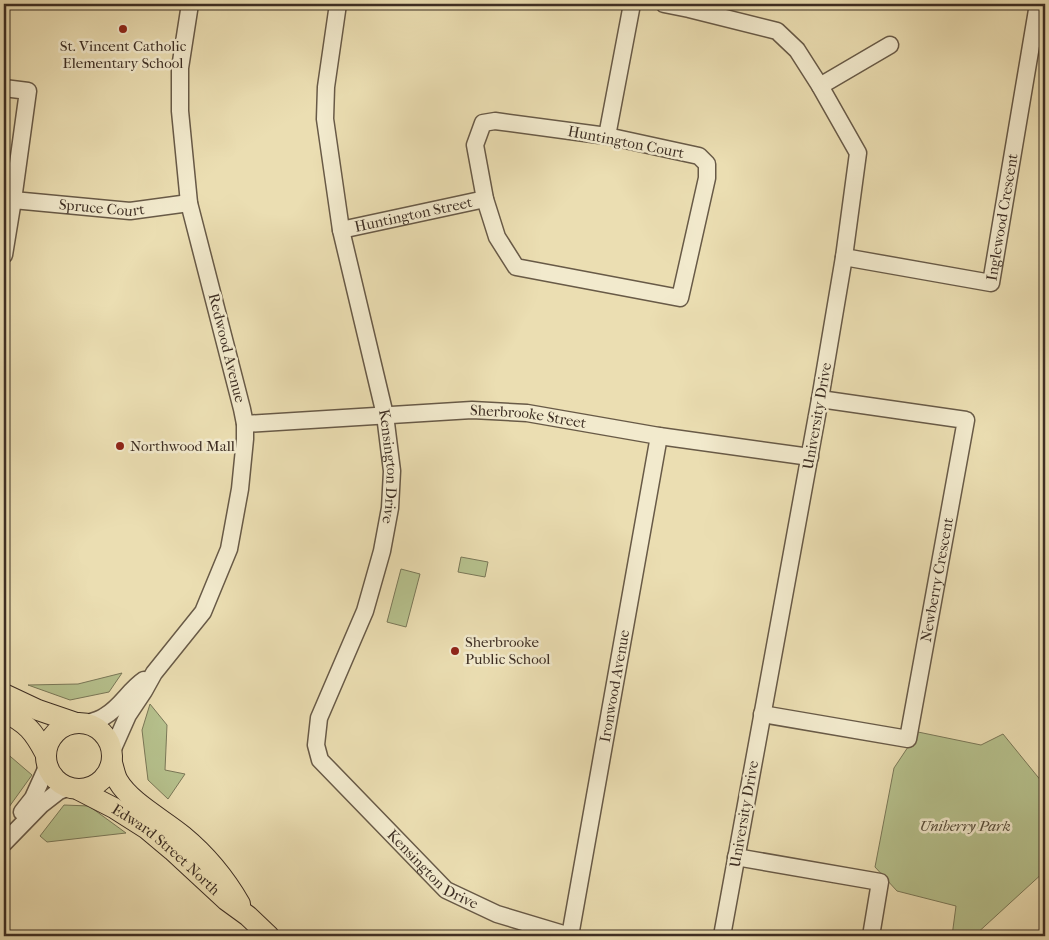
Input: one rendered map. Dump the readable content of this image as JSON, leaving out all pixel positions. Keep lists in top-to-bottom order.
{
  "streets": {
    "main road": ["Edward Street North"],
    "street": [
      "Huntington Court",
      "Spruce Court",
      "Inglewood Crescent",
      "Huntington Street",
      "Redwood Avenue",
      "University Drive",
      "Sherbrooke Street",
      "Kensington Drive",
      "Newberry Crescent",
      "Ironwood Avenue"
    ]
  },
  "crossings": [
    ["Huntington Court", "Huntington Street"],
    ["Spruce Court", "Redwood Avenue"],
    ["Inglewood Crescent", "University Drive"],
    ["Huntington Street", "Kensington Drive"],
    ["Redwood Avenue", "Sherbrooke Street"],
    ["Redwood Avenue", "Edward Street North"],
    ["University Drive", "Sherbrooke Street"],
    ["University Drive", "Newberry Crescent"],
    ["Sherbrooke Street", "Kensington Drive"],
    ["Sherbrooke Street", "Ironwood Avenue"],
    ["Kensington Drive", "Ironwood Avenue"]
  ],
  "parks": ["Uniberry Park"],
  "places": ["St. Vincent Catholic Elementary School", "Northwood Mall", "Sherbrooke Public School"]
}
